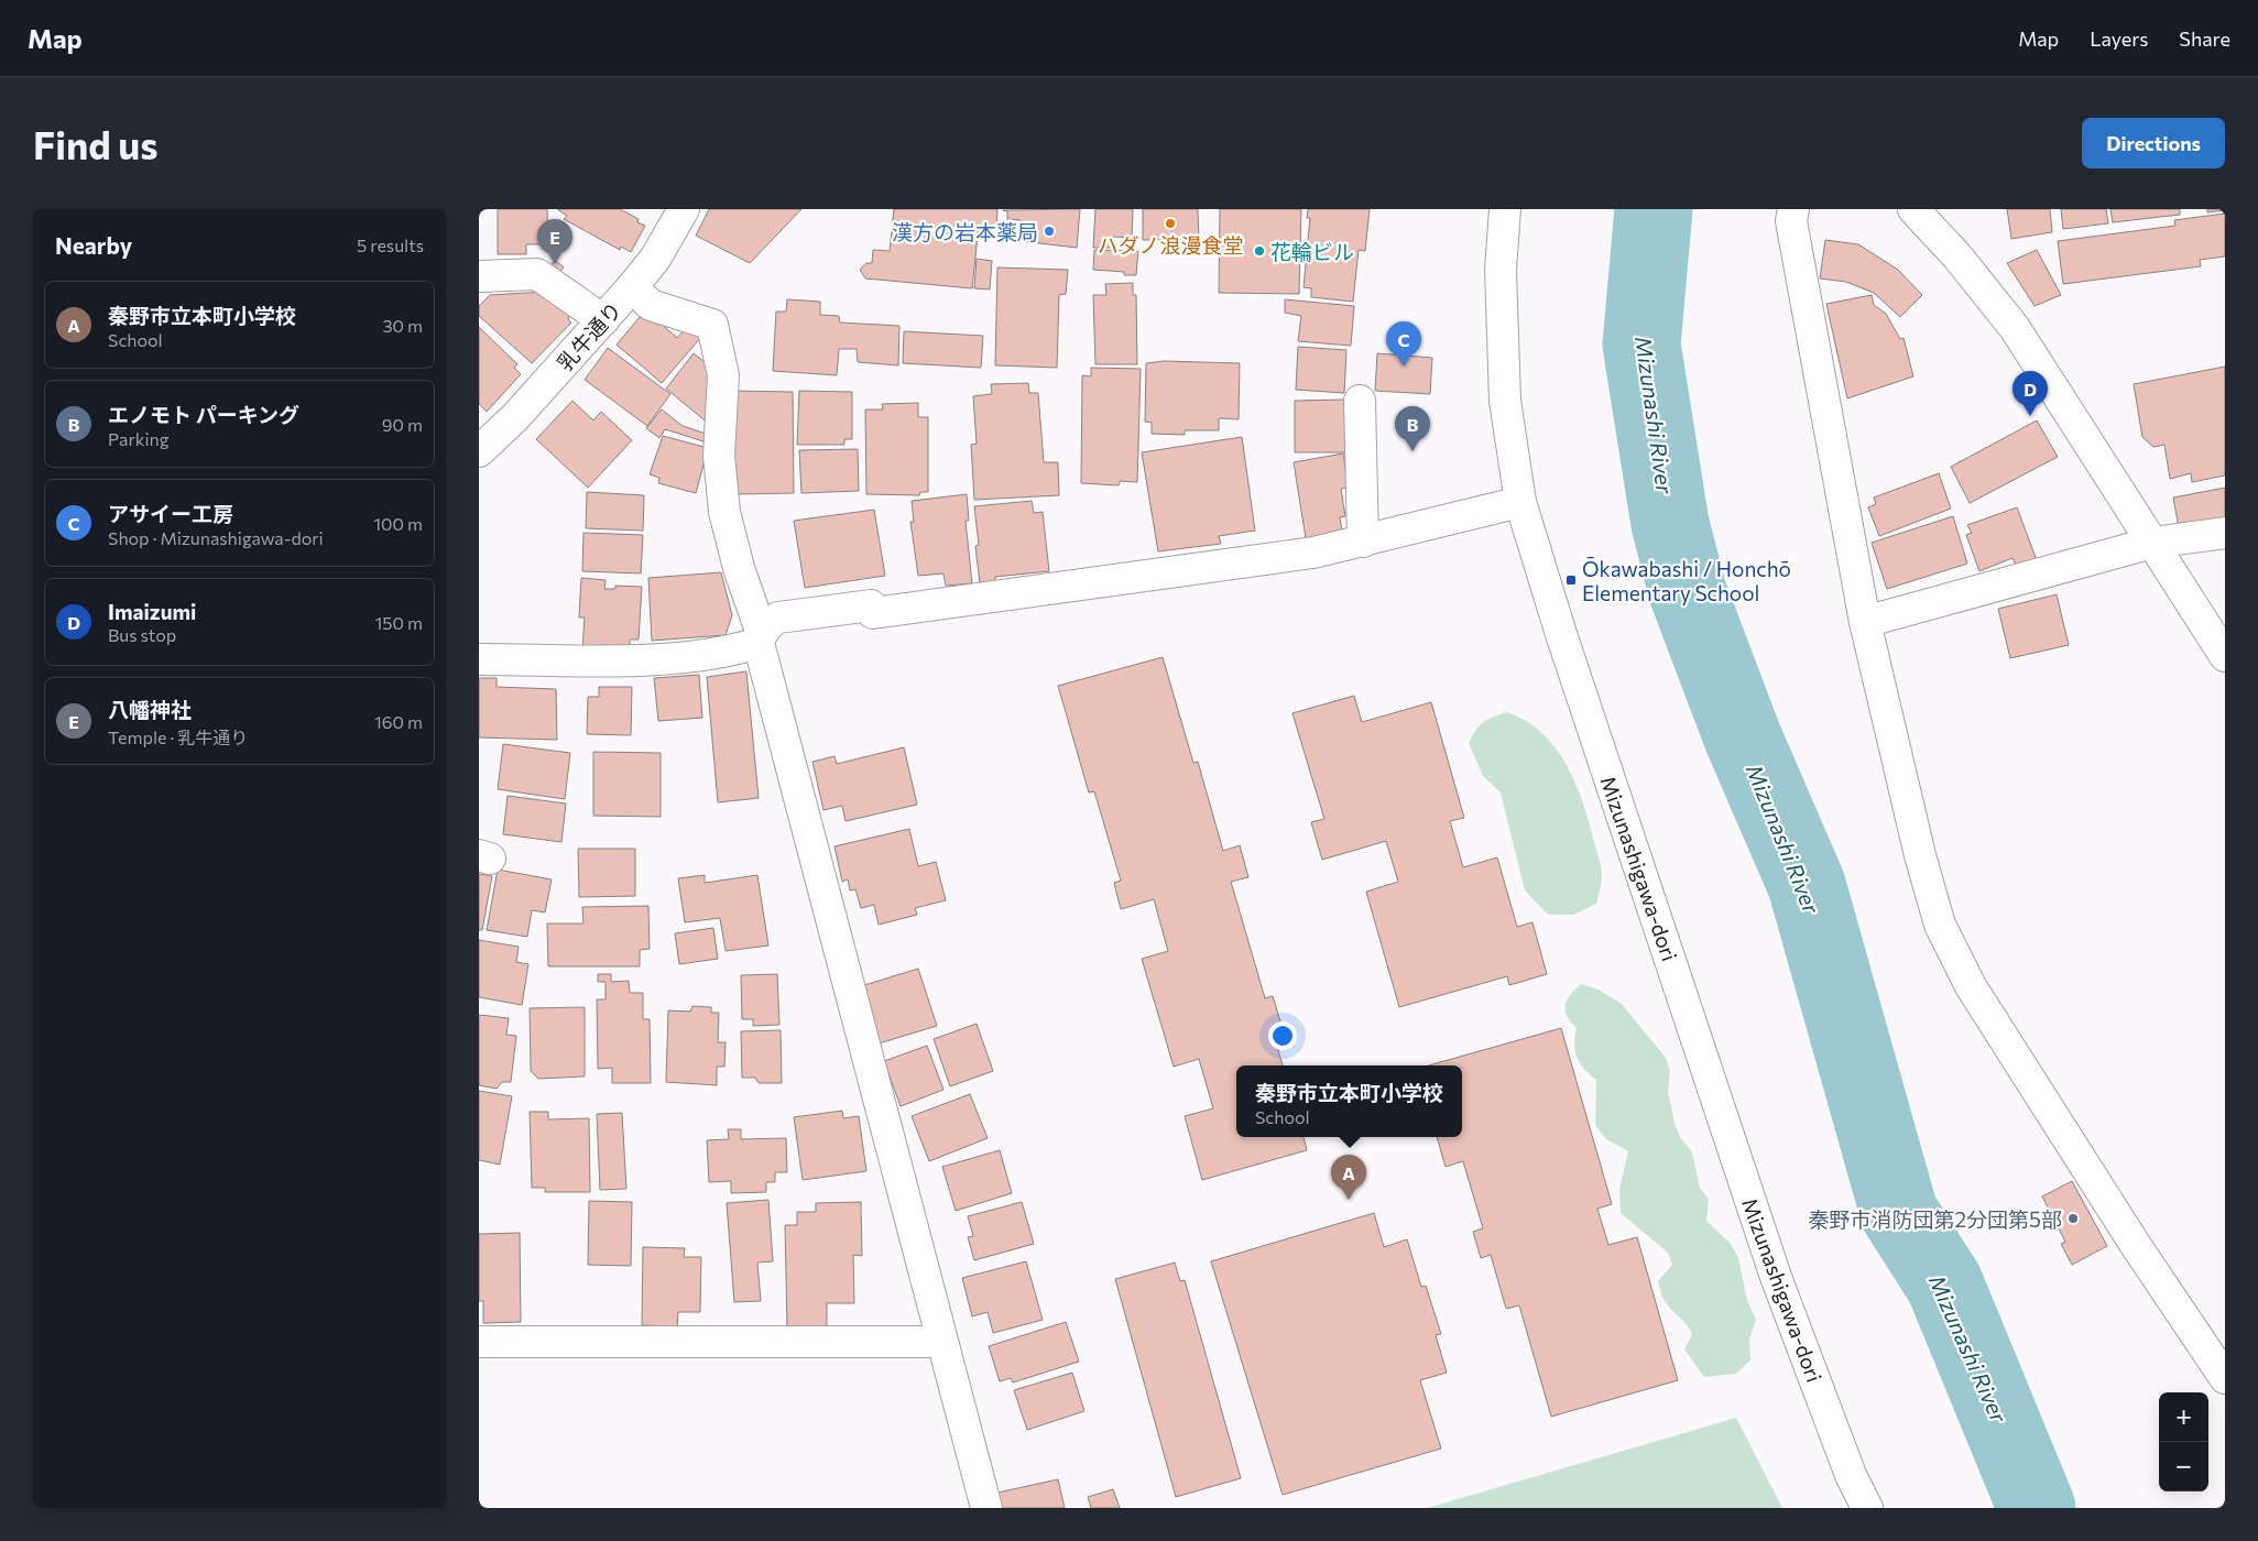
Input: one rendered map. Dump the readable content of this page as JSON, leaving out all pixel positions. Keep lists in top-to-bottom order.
{
  "streets": {
    "street": ["乳牛通り", "Mizunashigawa-dori"]
  },
  "water": ["Mizunashi River"],
  "places": {
    "other": [
      "ハダノ浪漫食堂",
      "漢方の岩本薬局",
      "花輪ビル",
      "秦野市消防団第2分団第5部"
    ],
    "transit": ["Ōkawabashi / Honchō Elementary School"]
  },
  "page": {
    "header": "Map",
    "nav": ["Map", "Layers", "Share"],
    "buttons": "Directions",
    "title": "Find us",
    "heading": ["Nearby", "5 results"],
    "pins": [
      "E",
      "C",
      "D",
      "B",
      "A"
    ],
    "list": [
      {
        "mark": "A",
        "name": "秦野市立本町小学校",
        "note": "School",
        "value": "30 m"
      },
      {
        "mark": "B",
        "name": "エノモト パーキング",
        "note": "Parking",
        "value": "90 m"
      },
      {
        "mark": "C",
        "name": "アサイー工房",
        "note": "Shop · Mizunashigawa-dori",
        "value": "100 m"
      },
      {
        "mark": "D",
        "name": "Imaizumi",
        "note": "Bus stop",
        "value": "150 m"
      },
      {
        "mark": "E",
        "name": "八幡神社",
        "note": "Temple · 乳牛通り",
        "value": "160 m"
      }
    ],
    "popup": ["秦野市立本町小学校", "School"],
    "map_buttons": ["+", "−"]
  }
}
